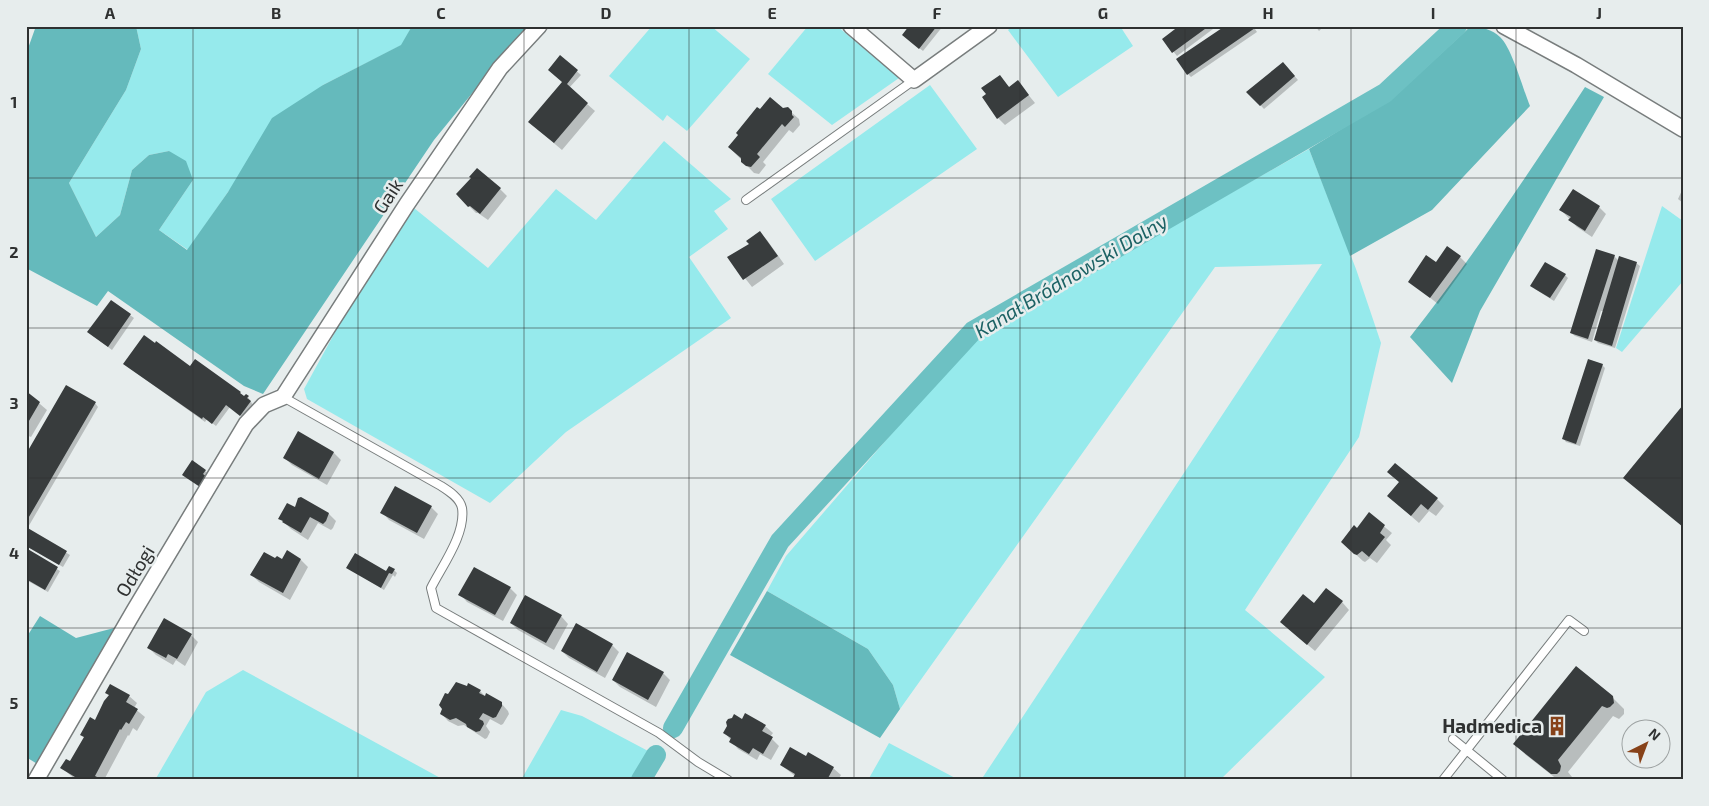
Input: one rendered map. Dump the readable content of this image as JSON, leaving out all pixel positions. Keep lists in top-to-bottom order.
{
  "streets": {
    "street": ["Gaik", "Odłogi"]
  },
  "crossings": [
    ["Gaik", "Odłogi"]
  ],
  "water": ["Kanał Bródnowski Dolny"],
  "places": {
    "building": ["Hadmedica"]
  },
  "north": "top right",
  "grid": {
    "columns": [
      "A",
      "B",
      "C",
      "D",
      "E",
      "F",
      "G",
      "H",
      "I",
      "J"
    ],
    "rows": [
      "1",
      "2",
      "3",
      "4",
      "5"
    ]
  }
}
